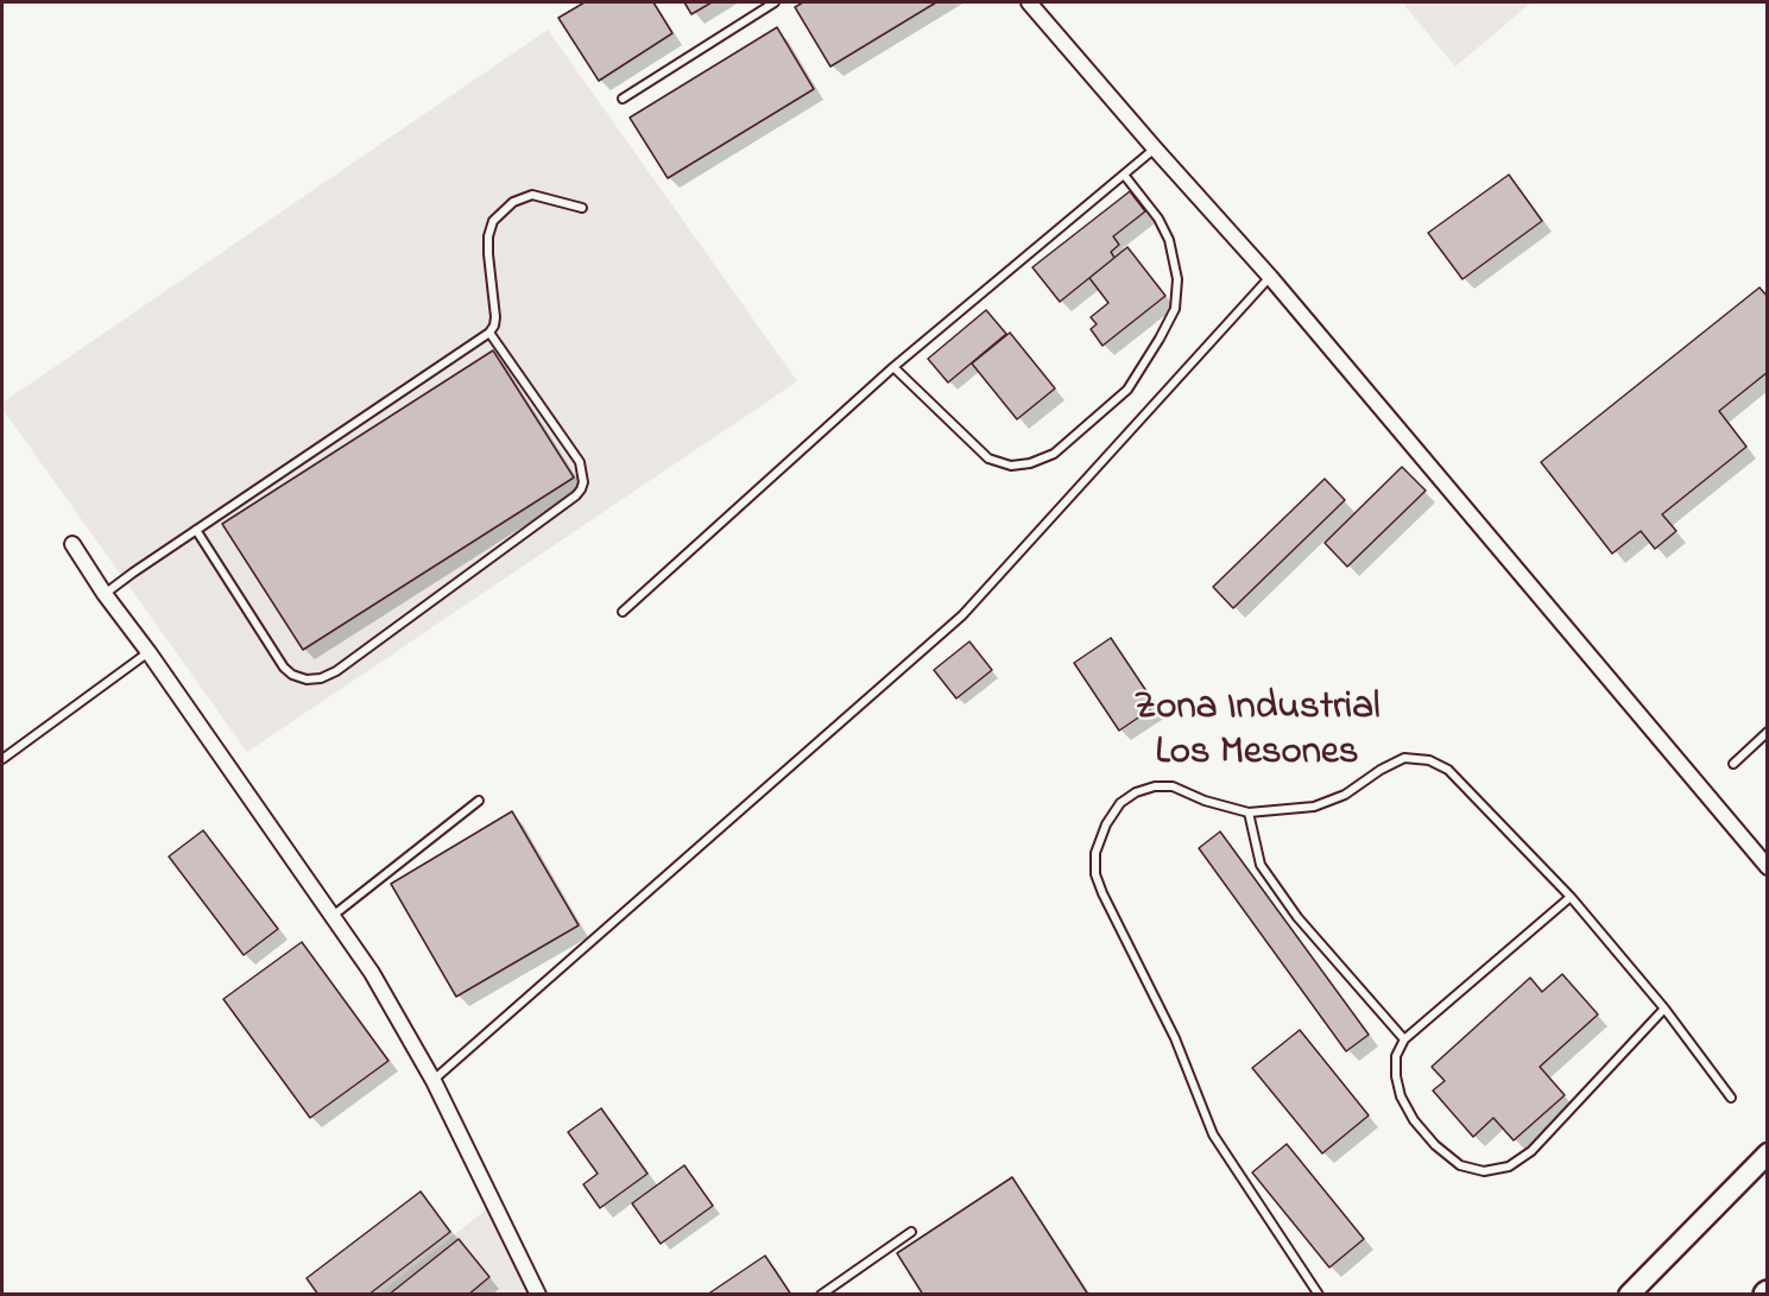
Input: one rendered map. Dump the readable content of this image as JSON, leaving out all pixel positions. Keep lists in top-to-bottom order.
{
  "districts": ["Zona Industrial Los Mesones"]
}
